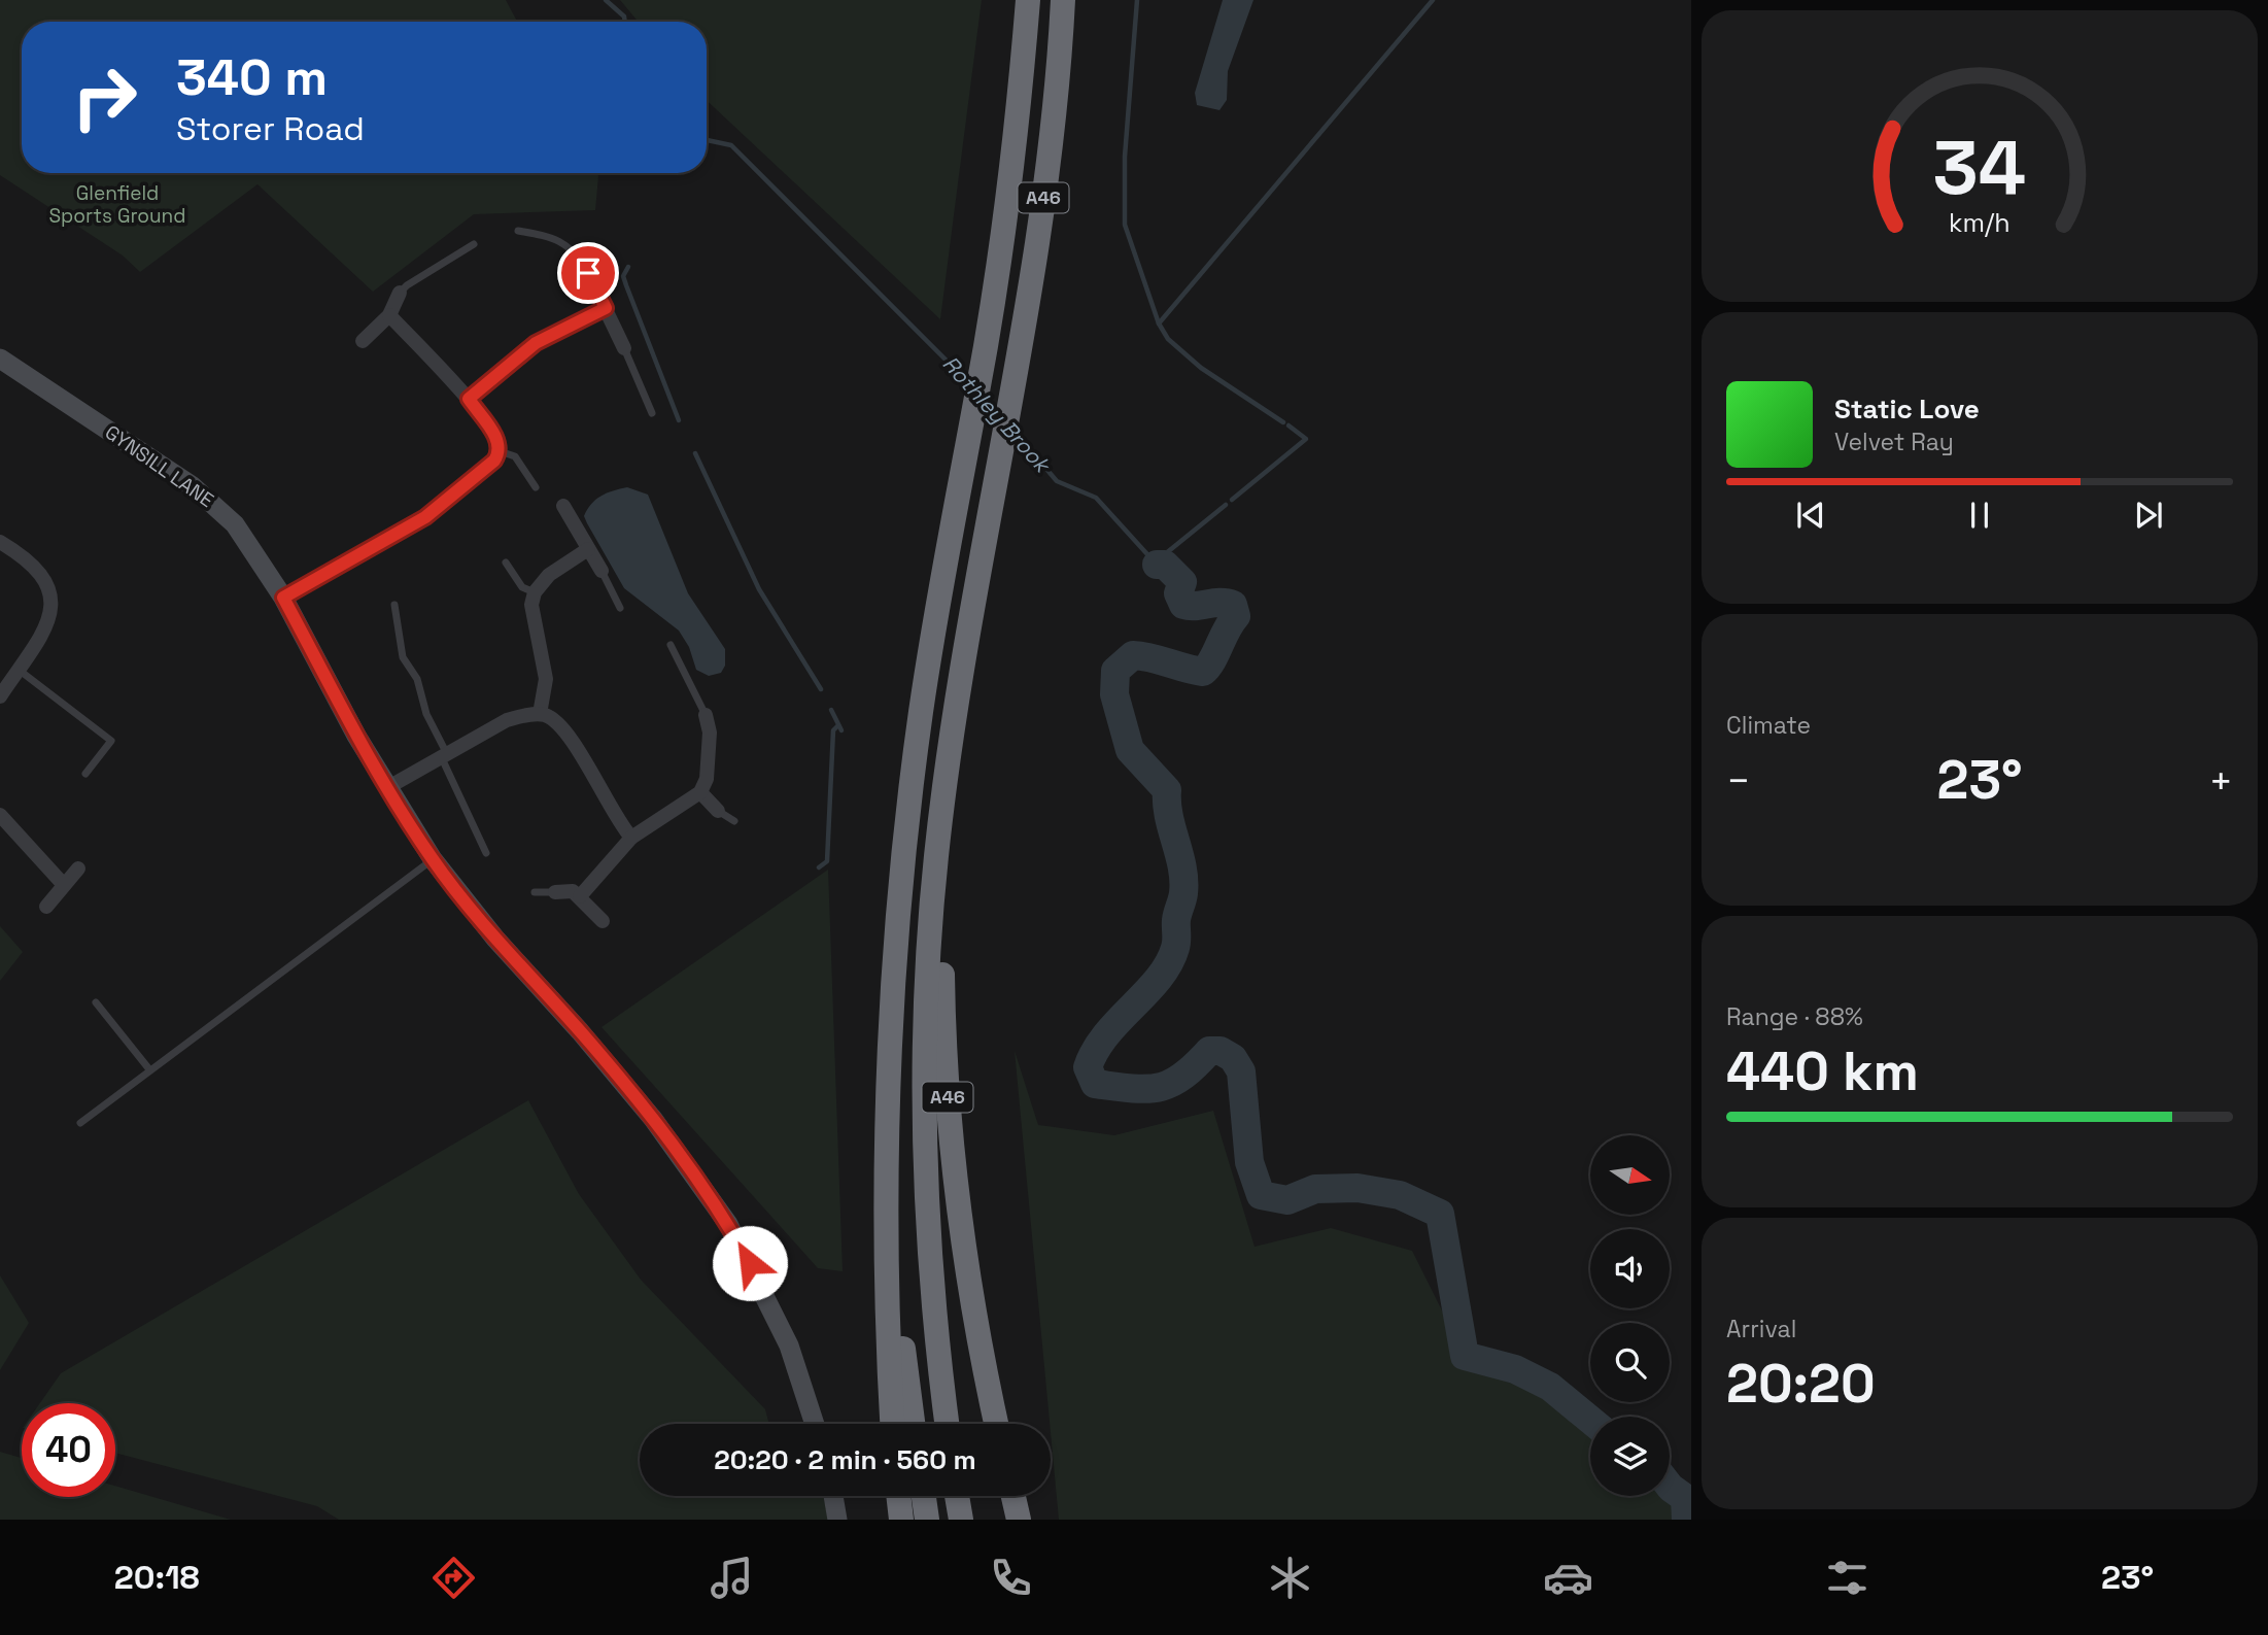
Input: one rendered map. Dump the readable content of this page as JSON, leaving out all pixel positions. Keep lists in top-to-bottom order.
{
  "streets": {
    "highway": ["A46"],
    "street": ["GYNSILL LANE"]
  },
  "water": ["Rothley Brook"],
  "parks": ["Glenfield Sports Ground"],
  "north": "right",
  "page": {
    "turn": ["340 m", "Storer Road"],
    "song": ["Static Love", "Velvet Ray"],
    "tile": [
      "Climate",
      ["Range · 88%", "440 km"],
      ["Arrival", "20:20"]
    ],
    "heat": ["−", "23°", "+"],
    "limit": "40",
    "trip": "20:20 · 2 min · 560 m",
    "tabs": ["20:18", "23°"],
    "gauge": ["34", "km/h"]
  }
}
